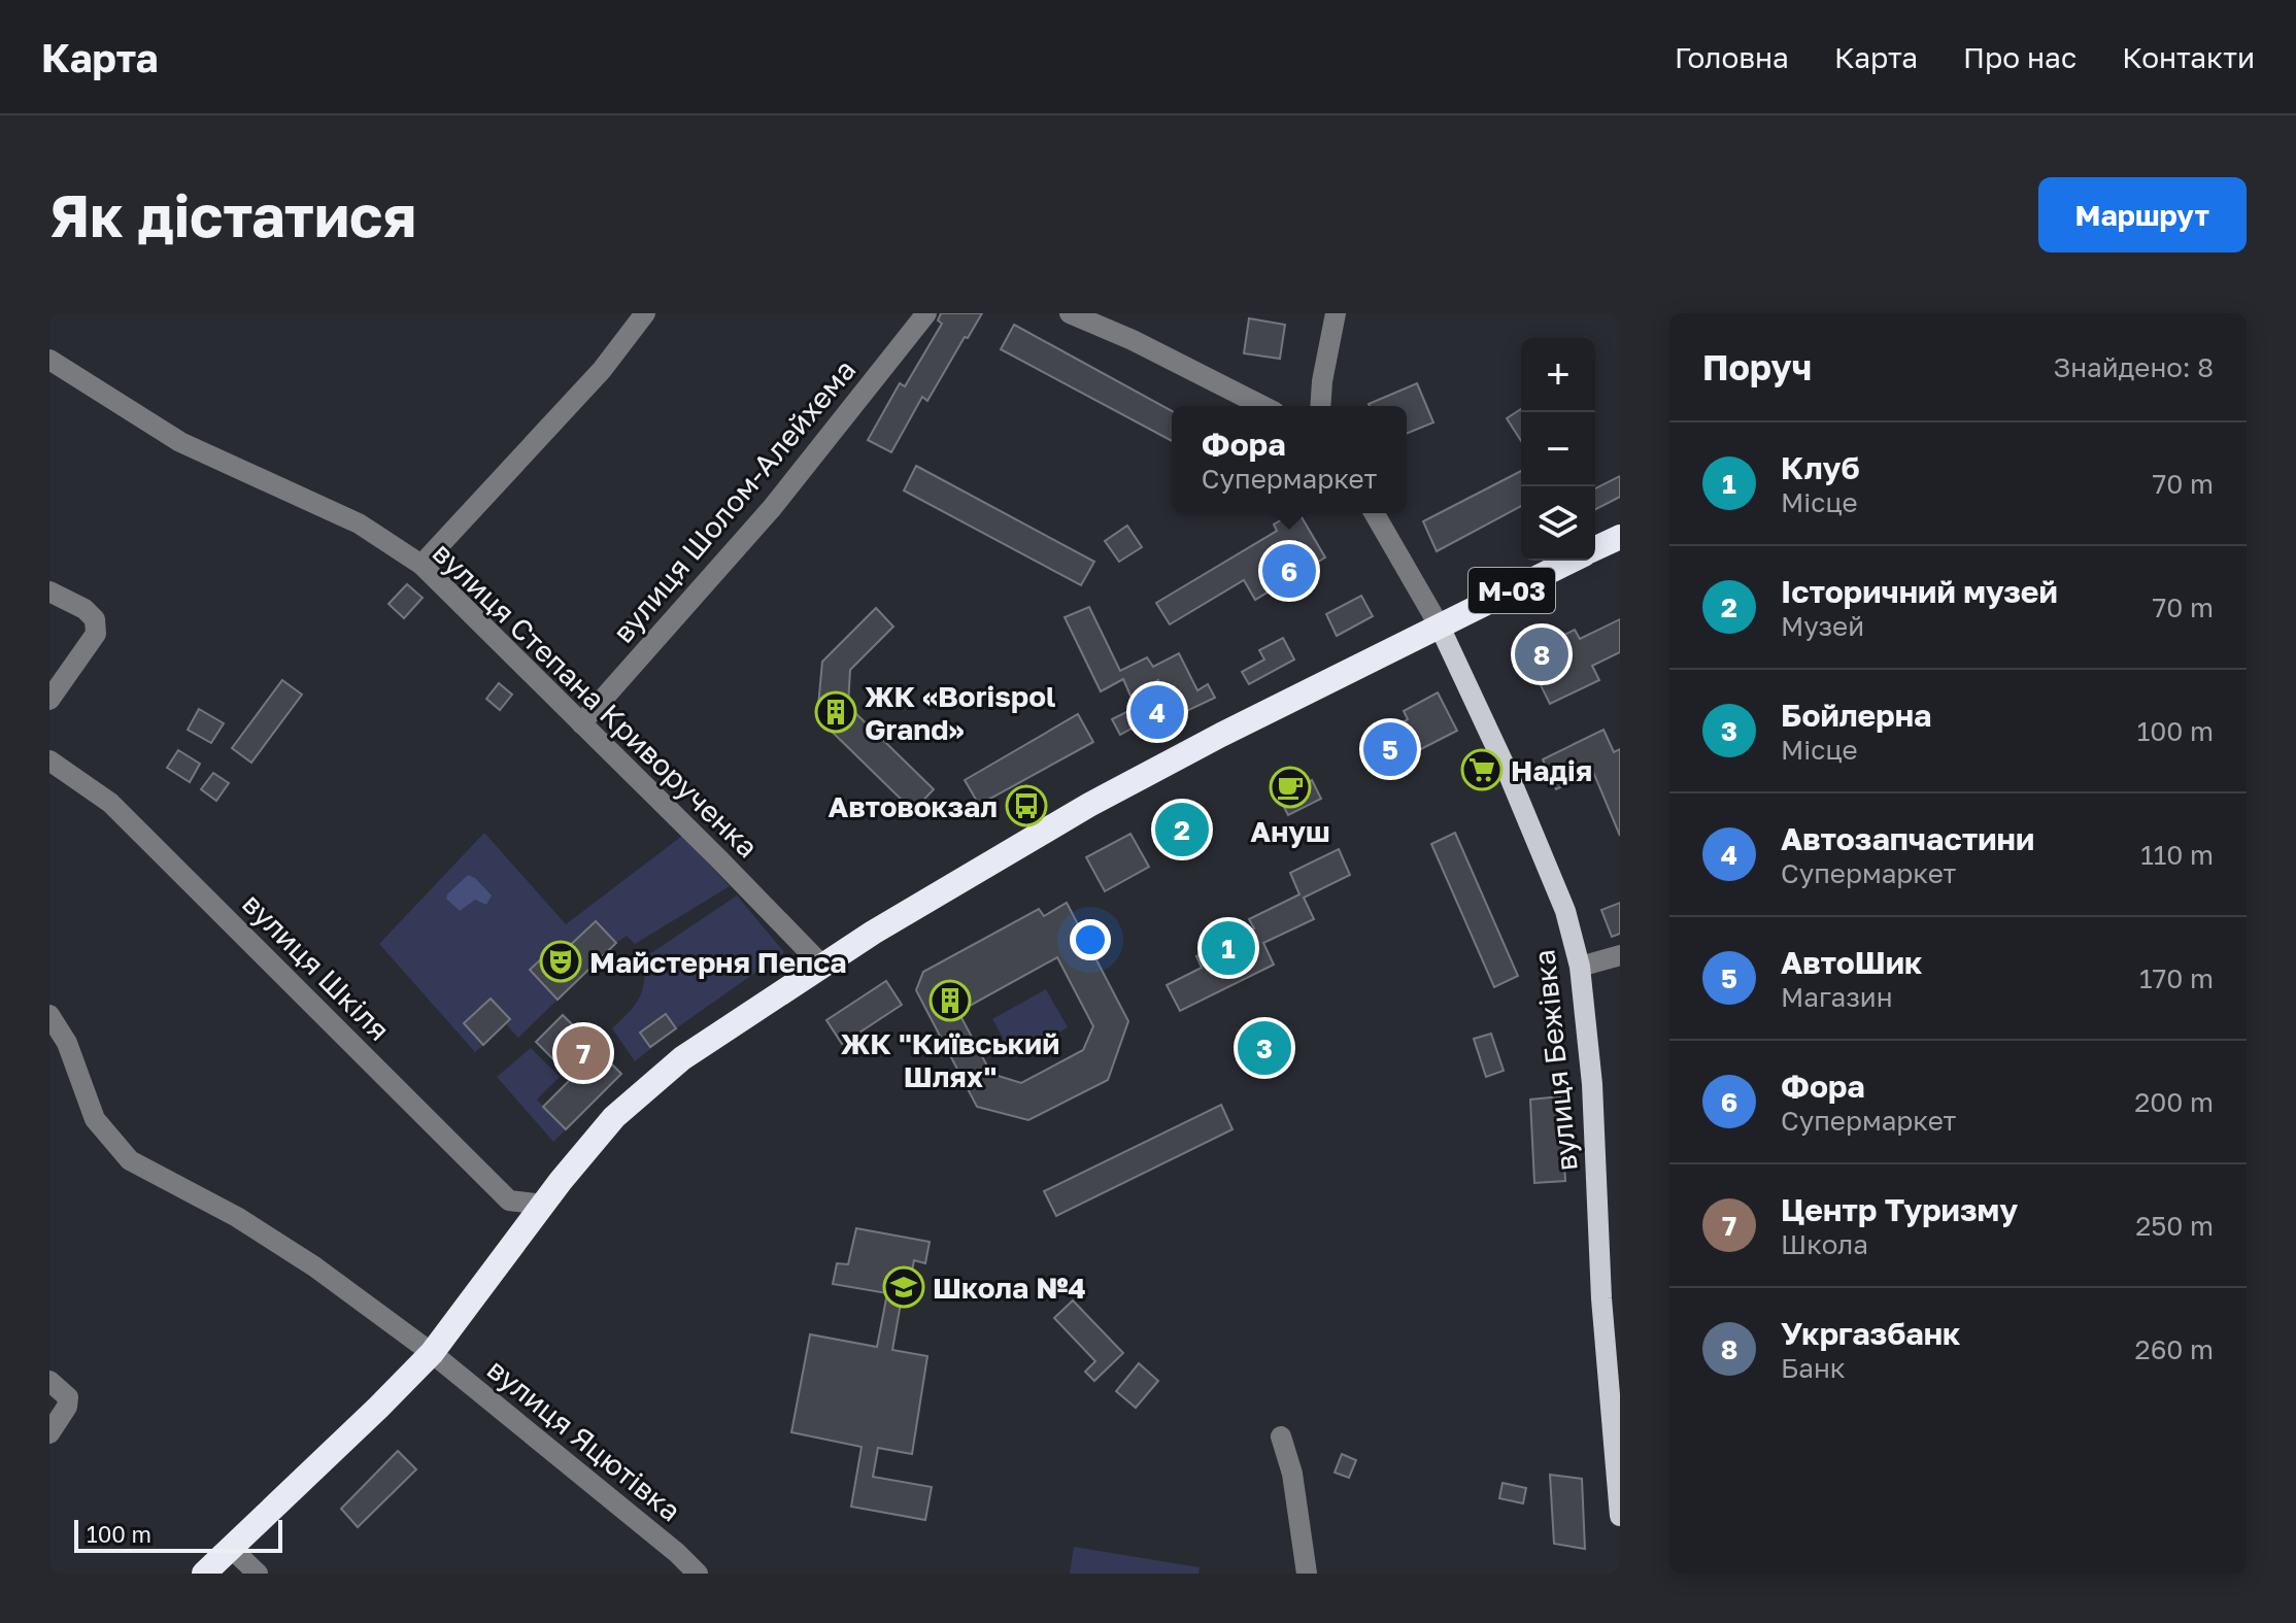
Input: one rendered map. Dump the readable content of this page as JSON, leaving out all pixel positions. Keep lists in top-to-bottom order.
{
  "streets": {
    "highway": ["М-03"],
    "main road": ["вулиця Бежівка"],
    "street": [
      "вулиця Шолом-Алейхема",
      "вулиця Степана Криворученка",
      "вулиця Шкіля",
      "вулиця Яцютівка"
    ]
  },
  "crossings": [
    ["вулиця Шолом-Алейхема", "вулиця Степана Криворученка"],
    ["М-03", "вулиця Степана Криворученка"],
    ["М-03", "вулиця Шкіля"],
    ["М-03", "вулиця Бежівка"],
    ["М-03", "вулиця Яцютівка"]
  ],
  "places": {
    "building": ["ЖК «Borispol Grand»", "ЖК \"Київський Шлях\""],
    "supermarket": ["Надія"],
    "cafe": ["Ануш"],
    "bus stop": ["Автовокзал"],
    "theatre": ["Майстерня Пепса"],
    "school or university": ["Школа №4"]
  },
  "scale_bar": "100 m",
  "page": {
    "header": "Карта",
    "nav": [
      "Головна",
      "Карта",
      "Про нас",
      "Контакти"
    ],
    "buttons": "Маршрут",
    "title": "Як дістатися",
    "heading": ["Поруч", "Знайдено: 8"],
    "map_buttons": ["+", "−"],
    "popup": ["Фора", "Супермаркет"],
    "list": [
      {
        "mark": "1",
        "name": "Клуб",
        "note": "Місце",
        "value": "70 m"
      },
      {
        "mark": "2",
        "name": "Історичний музей",
        "note": "Музей",
        "value": "70 m"
      },
      {
        "mark": "3",
        "name": "Бойлерна",
        "note": "Місце",
        "value": "100 m"
      },
      {
        "mark": "4",
        "name": "Автозапчастини",
        "note": "Супермаркет",
        "value": "110 m"
      },
      {
        "mark": "5",
        "name": "АвтоШик",
        "note": "Магазин",
        "value": "170 m"
      },
      {
        "mark": "6",
        "name": "Фора",
        "note": "Супермаркет",
        "value": "200 m"
      },
      {
        "mark": "7",
        "name": "Центр Туризму",
        "note": "Школа",
        "value": "250 m"
      },
      {
        "mark": "8",
        "name": "Укргазбанк",
        "note": "Банк",
        "value": "260 m"
      }
    ],
    "pins": [
      "6",
      "8",
      "4",
      "5",
      "2",
      "1",
      "3",
      "7"
    ],
    "scale": "100 m"
  }
}
